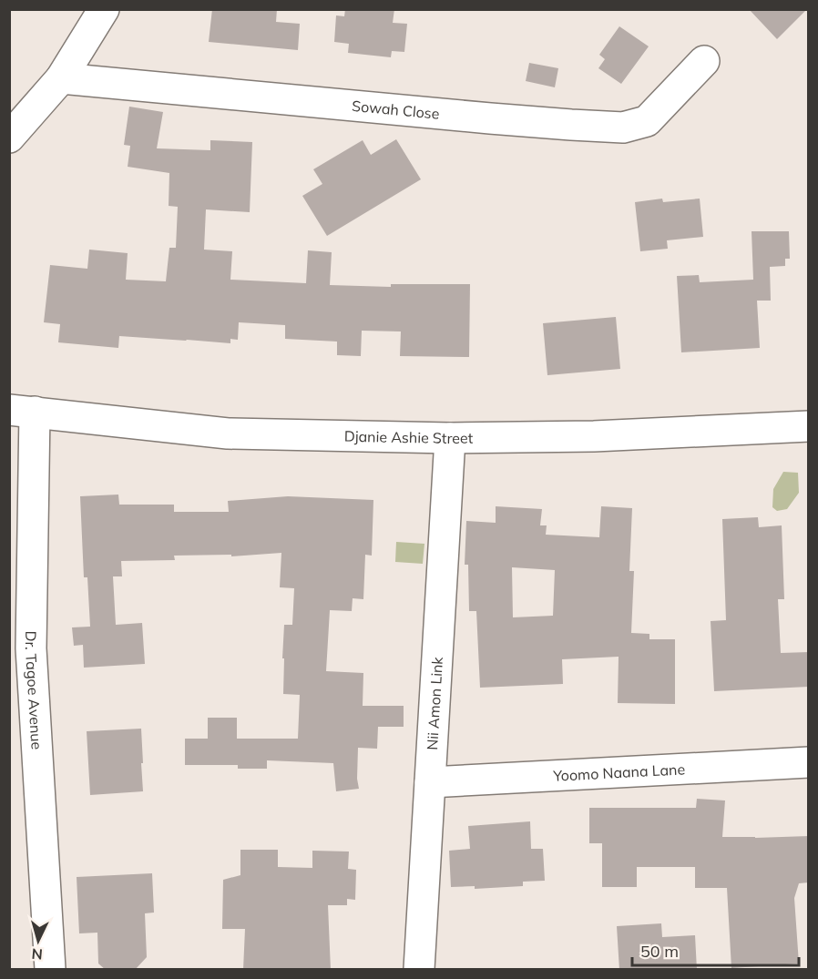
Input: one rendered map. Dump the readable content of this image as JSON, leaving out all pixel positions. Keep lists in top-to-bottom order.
{
  "streets": {
    "street": [
      "Sowah Close",
      "Djanie Ashie Street",
      "Dr. Tagoe Avenue",
      "Nii Amon Link",
      "Yoomo Naana Lane"
    ]
  },
  "crossings": [
    ["Djanie Ashie Street", "Dr. Tagoe Avenue"],
    ["Djanie Ashie Street", "Nii Amon Link"],
    ["Nii Amon Link", "Yoomo Naana Lane"]
  ],
  "scale_bar": "50 m",
  "north": "bottom"
}
